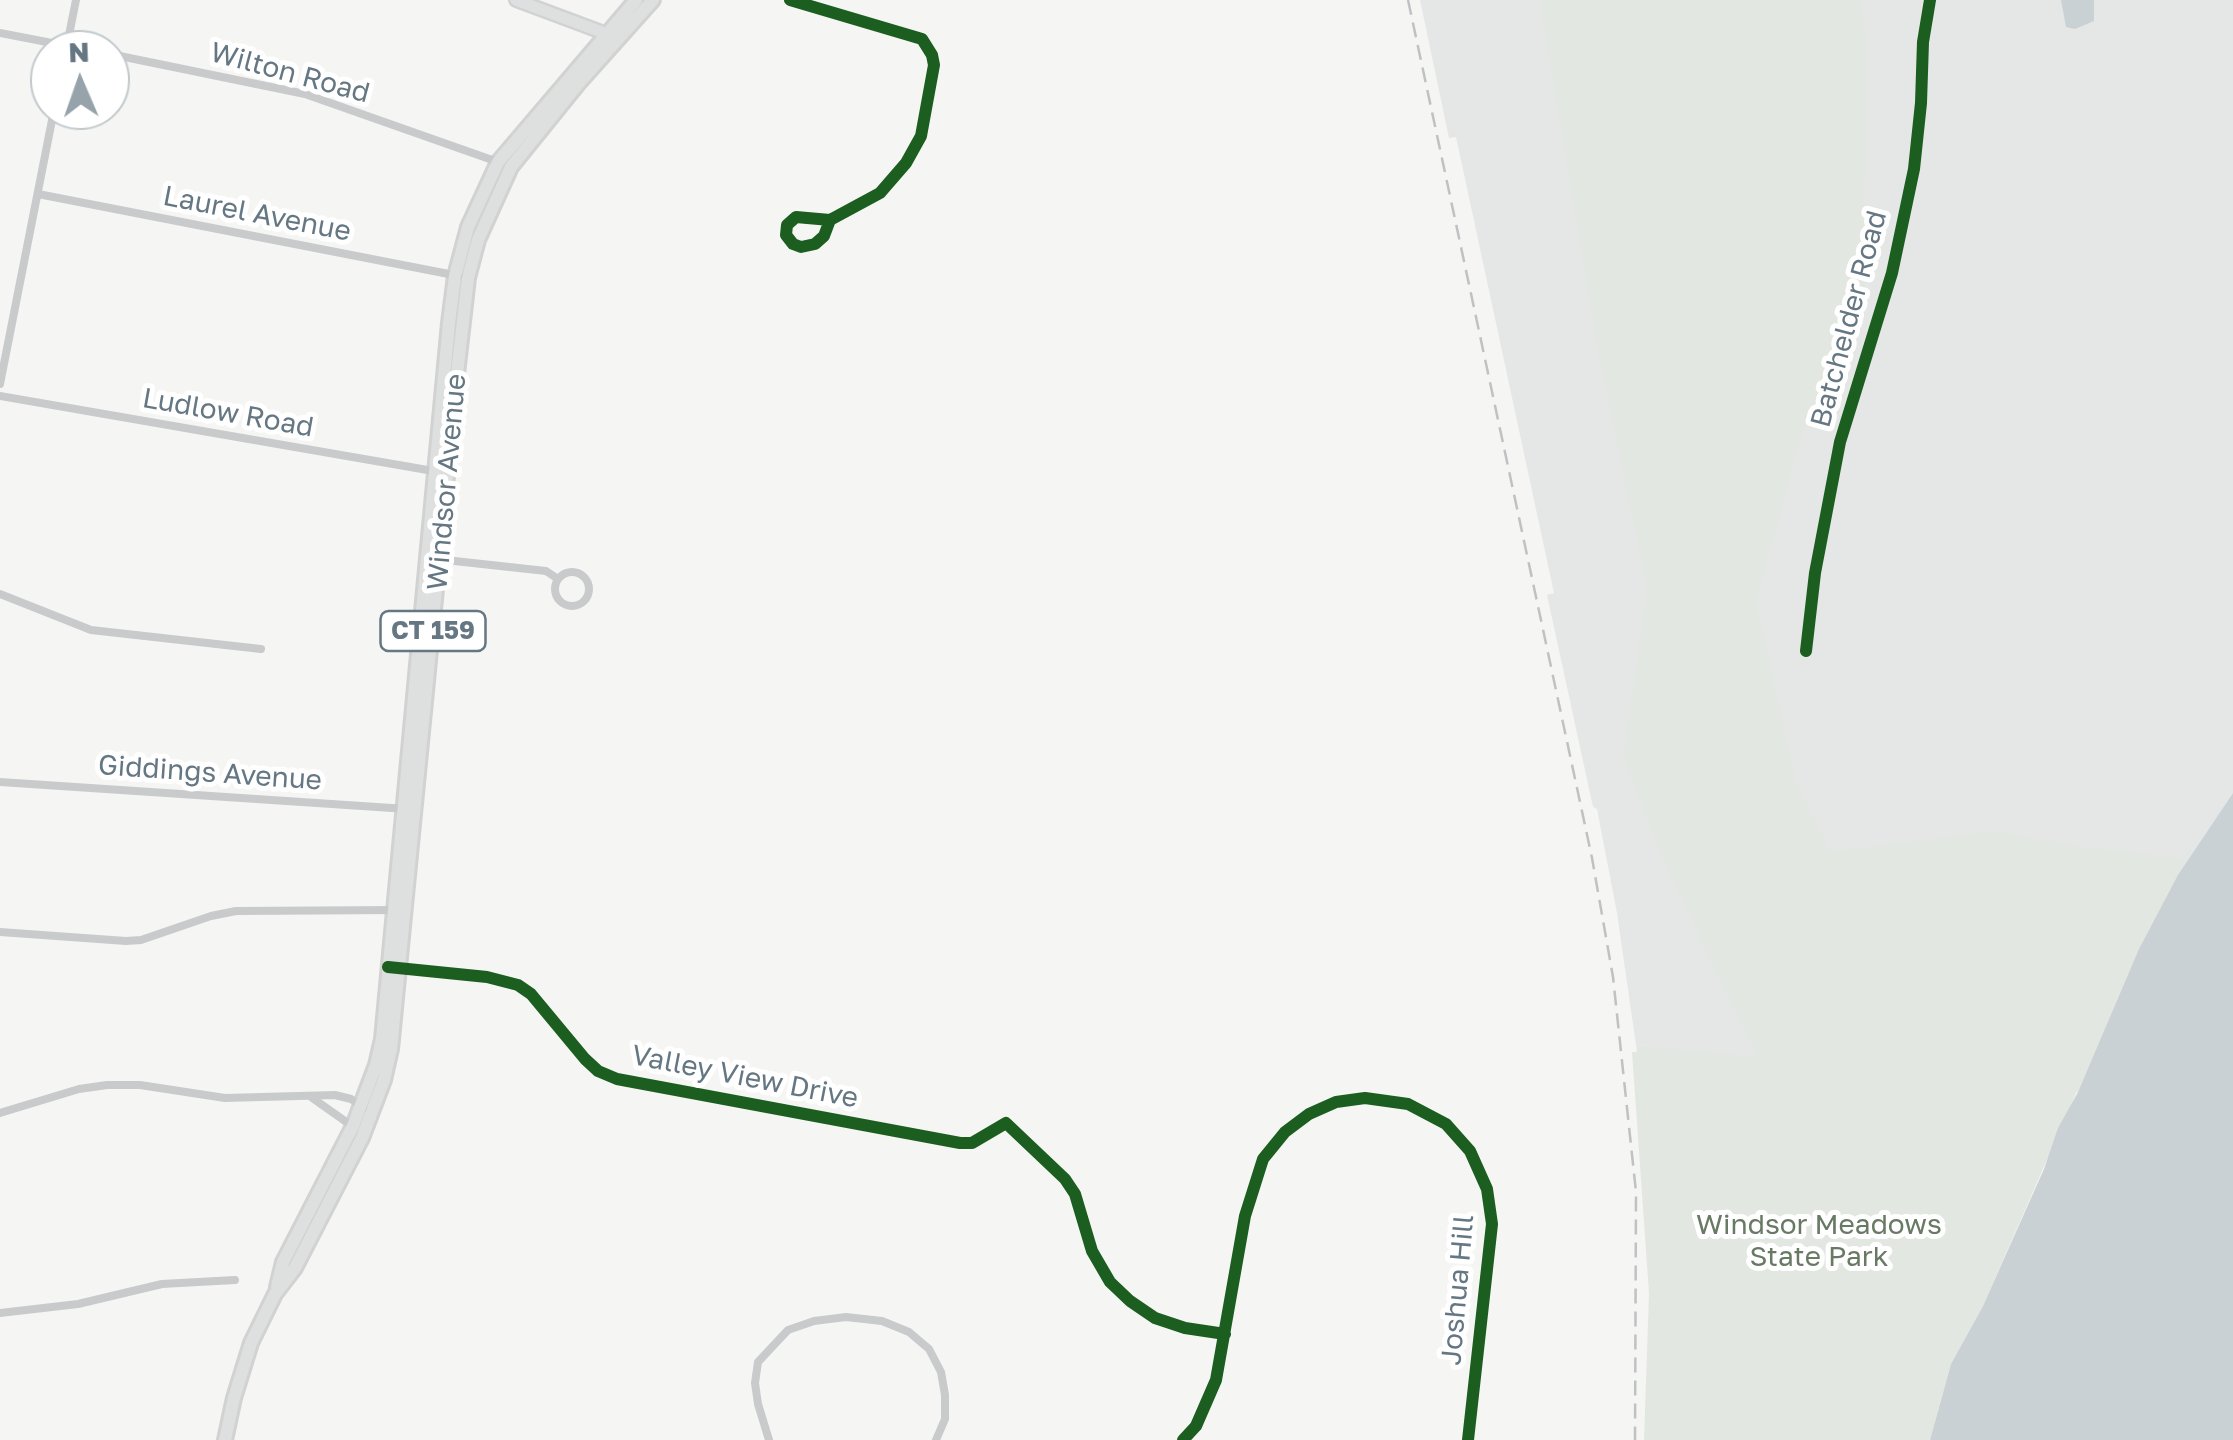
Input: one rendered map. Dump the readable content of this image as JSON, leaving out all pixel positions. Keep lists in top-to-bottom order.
{
  "streets": {
    "main road": ["Windsor Avenue", "CT 159"],
    "street": [
      "Wilton Road",
      "Laurel Avenue",
      "Batchelder Road",
      "Ludlow Road",
      "Giddings Avenue",
      "Valley View Drive",
      "Joshua Hill"
    ]
  },
  "crossings": [
    ["Wilton Road", "Windsor Avenue"],
    ["Laurel Avenue", "Windsor Avenue"],
    ["Ludlow Road", "Windsor Avenue"],
    ["Windsor Avenue", "Giddings Avenue"],
    ["Windsor Avenue", "Valley View Drive"],
    ["Valley View Drive", "Joshua Hill"]
  ],
  "parks": ["Windsor Meadows State Park"],
  "north": "top"
}
